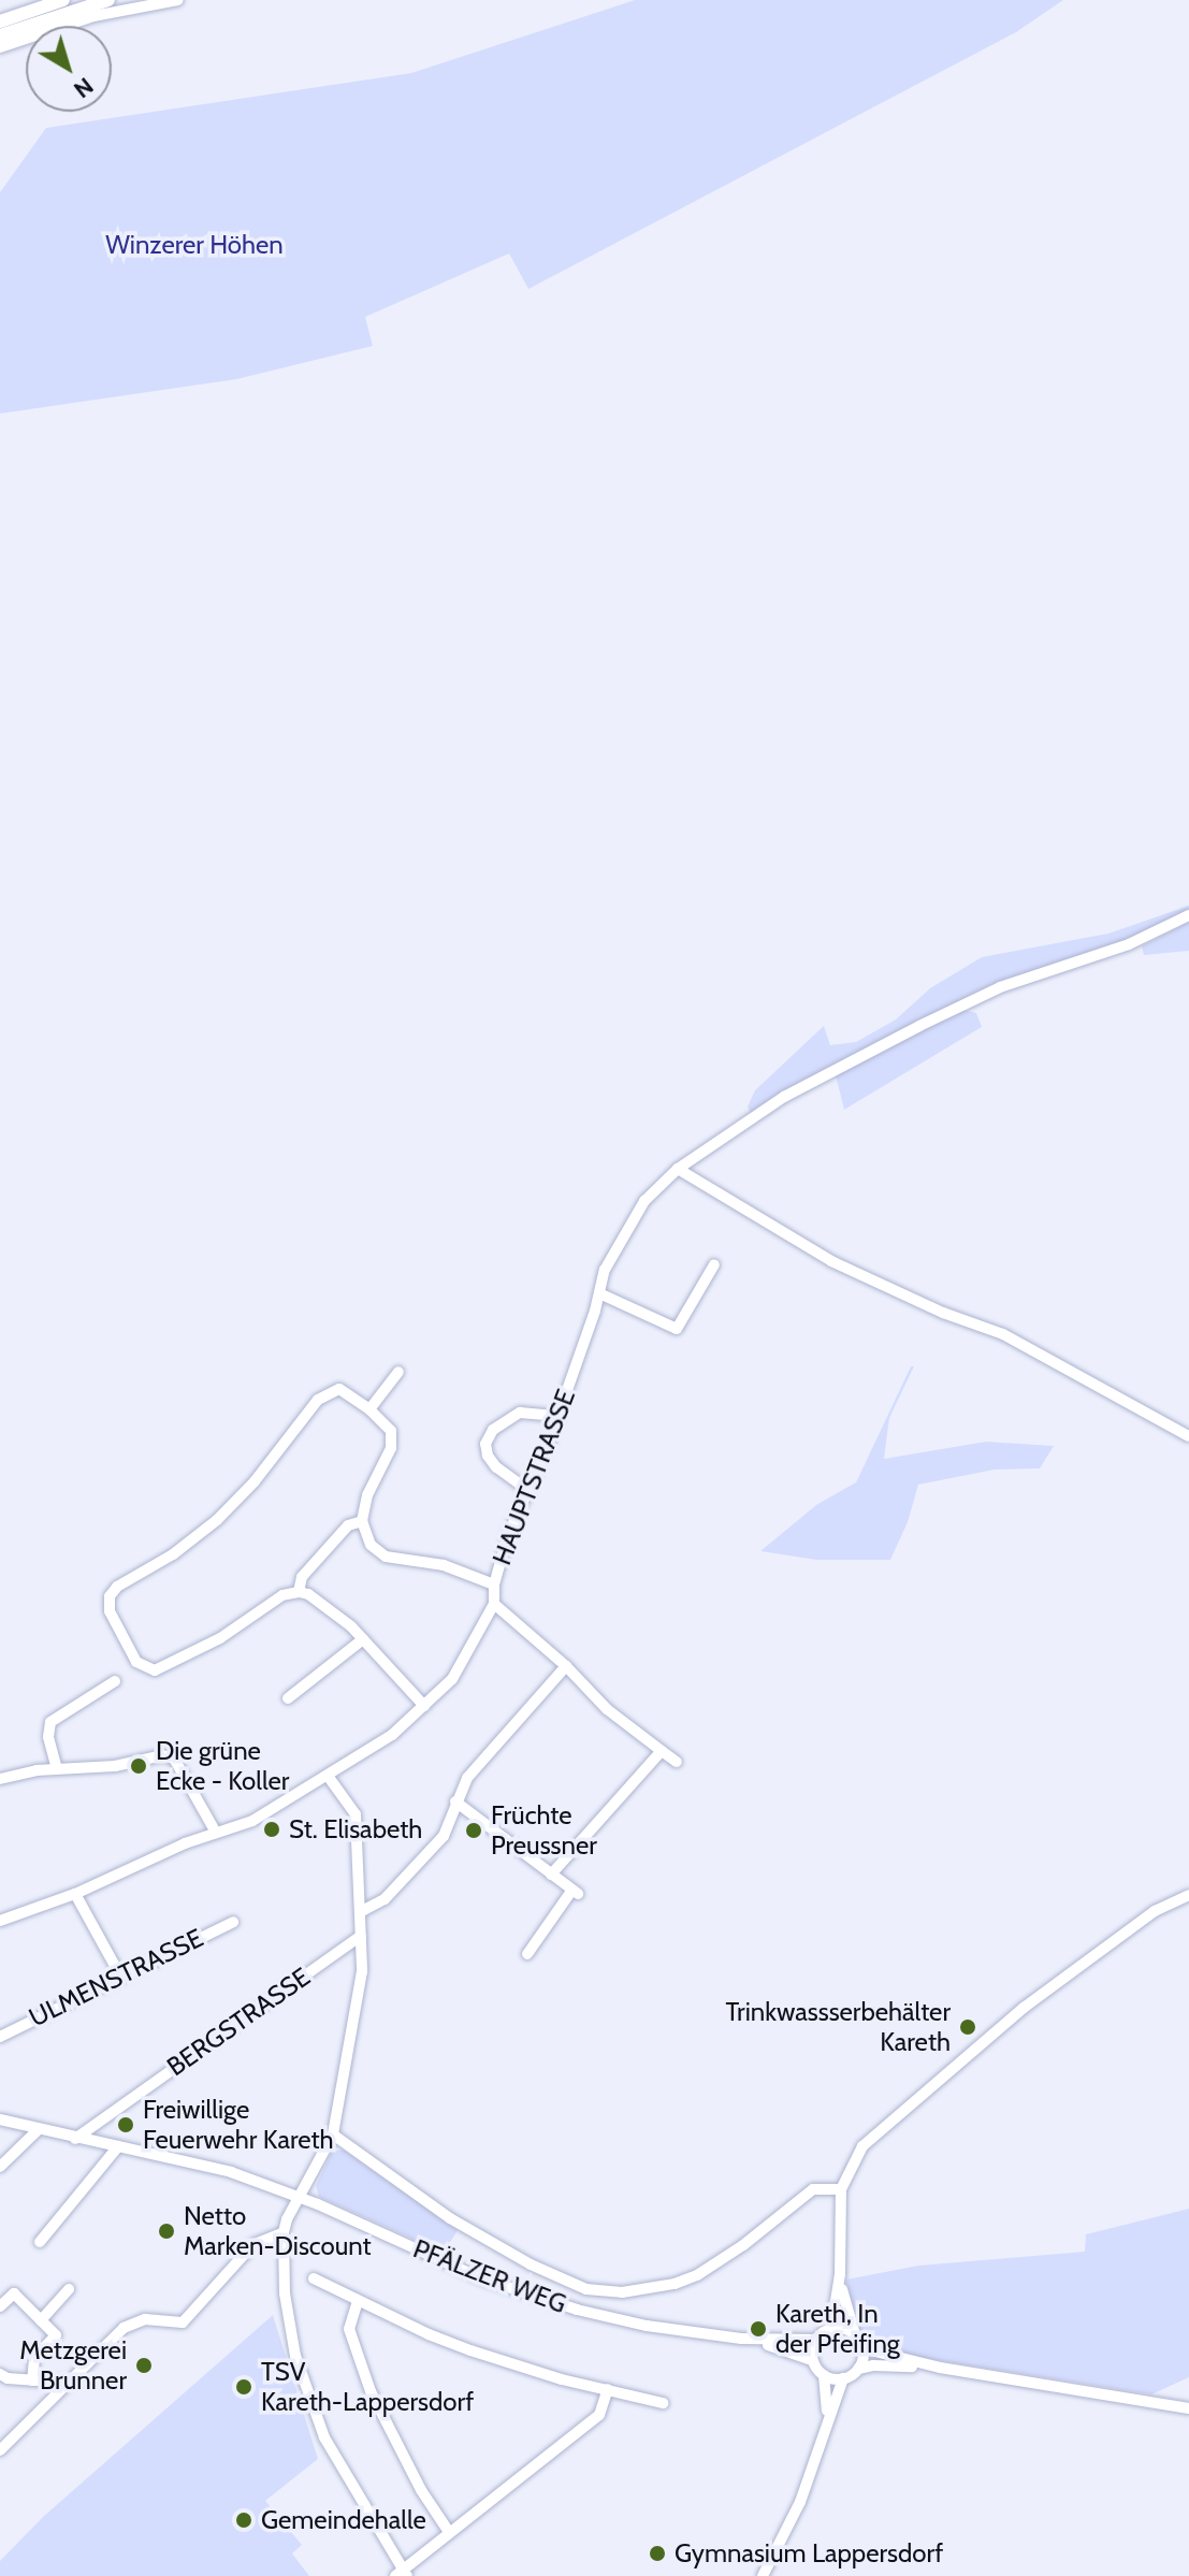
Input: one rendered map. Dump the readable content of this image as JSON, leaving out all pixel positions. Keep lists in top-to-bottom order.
{
  "streets": {
    "street": [
      "HAUPTSTRASSE",
      "ULMENSTRASSE",
      "BERGSTRASSE",
      "PFÄLZER WEG"
    ]
  },
  "crossings": [
    ["BERGSTRASSE", "PFÄLZER WEG"]
  ],
  "parks": ["Winzerer Höhen"],
  "places": [
    "Die grüne Ecke - Koller",
    "St. Elisabeth",
    "Früchte Preussner",
    "Trinkwassserbehälter Kareth",
    "Freiwillige Feuerwehr Kareth",
    "Netto Marken-Discount",
    "Kareth, In der Pfeifing",
    "Metzgerei Brunner",
    "TSV Kareth-Lappersdorf",
    "Gemeindehalle",
    "Gymnasium Lappersdorf"
  ],
  "north": "bottom right"
}
